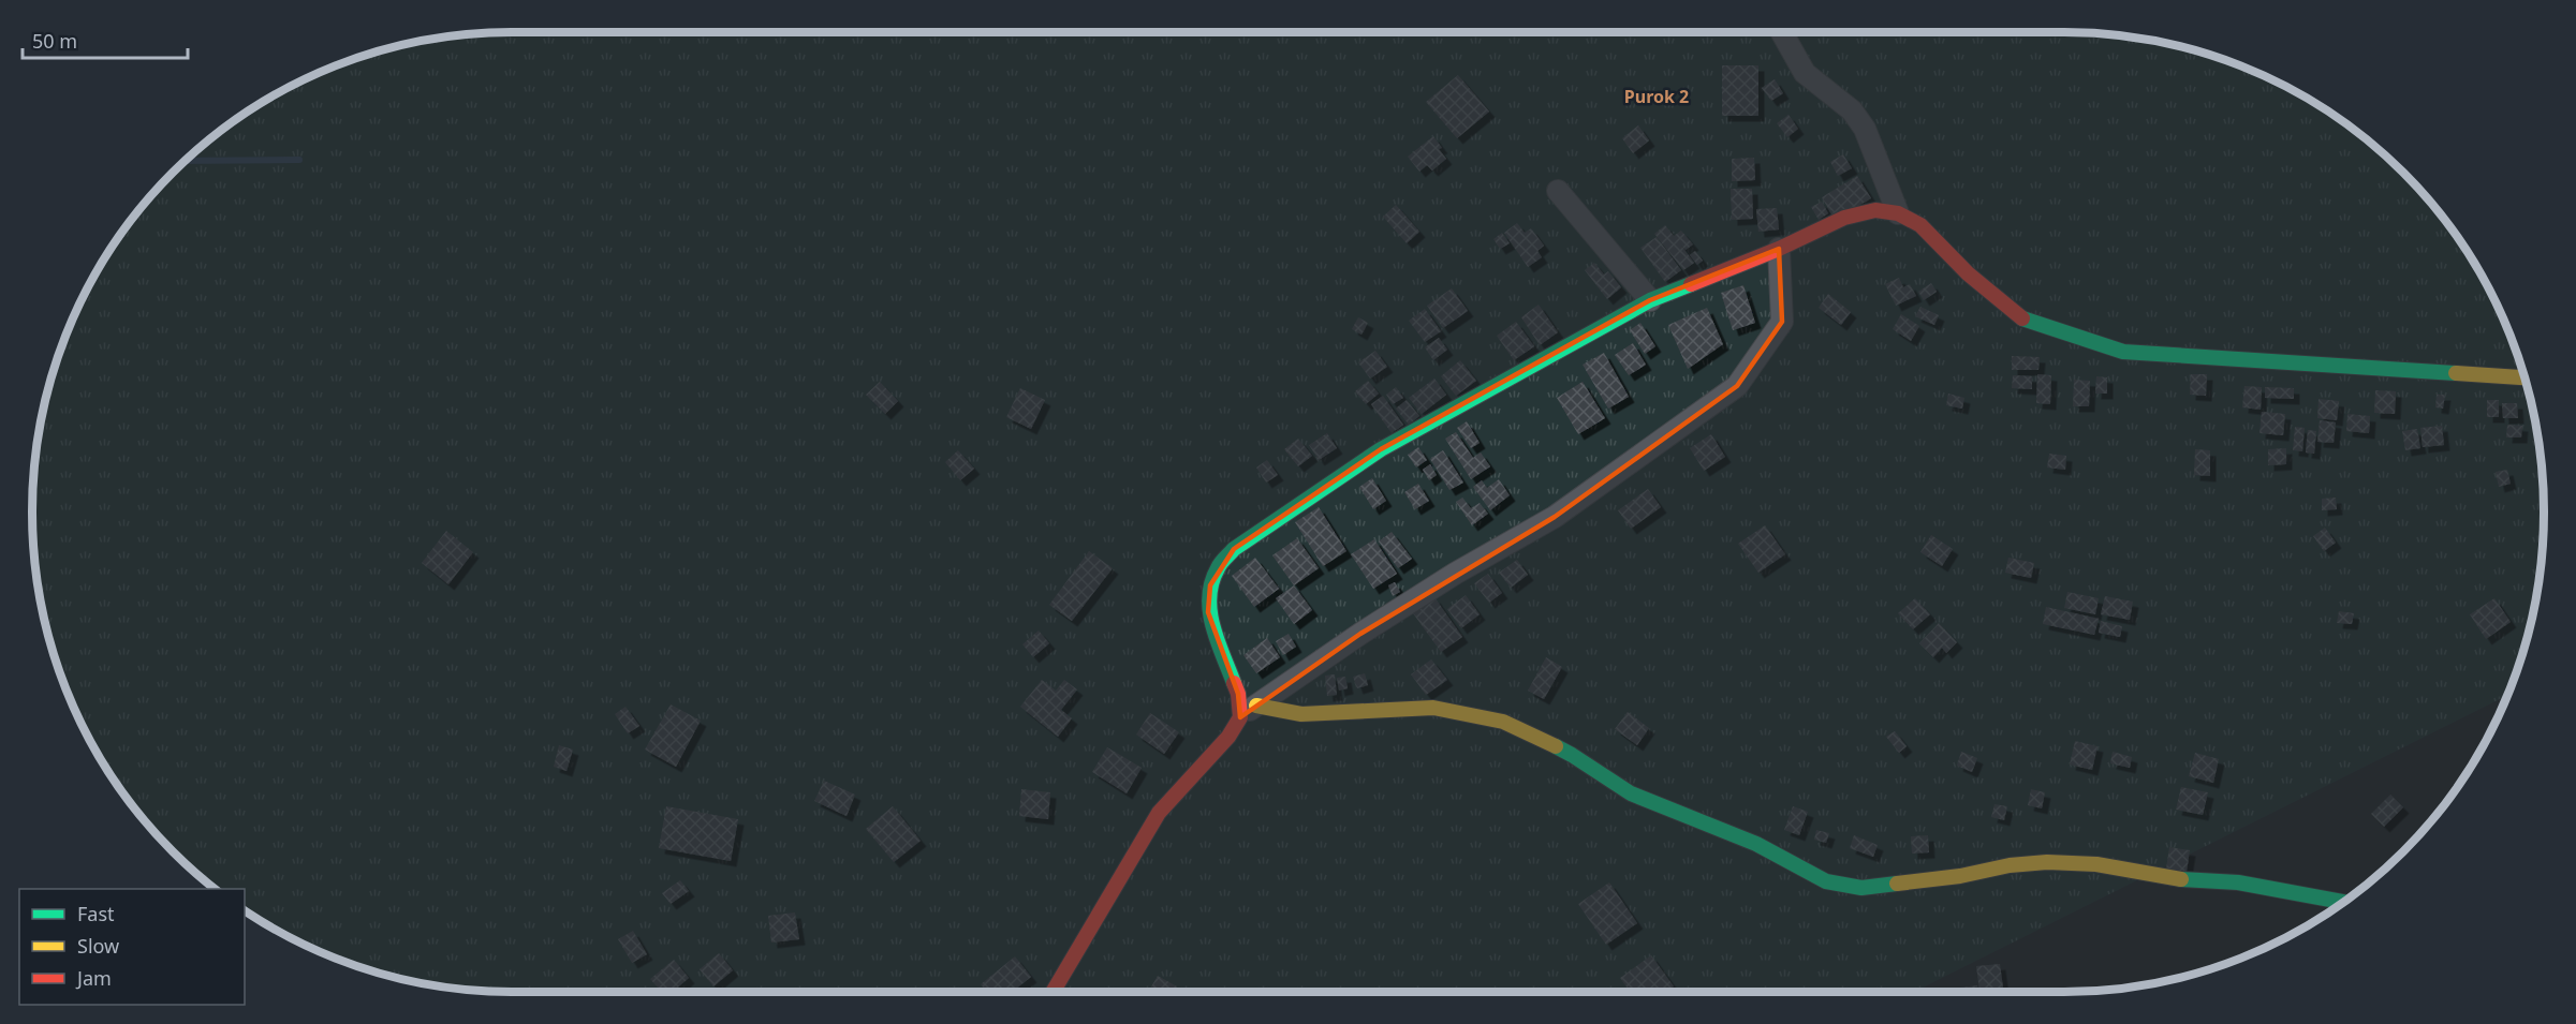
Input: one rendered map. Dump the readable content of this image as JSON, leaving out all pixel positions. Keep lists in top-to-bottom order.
{
  "districts": ["Purok 2"],
  "legend": ["Fast", "Slow", "Jam"],
  "scale_bar": "50 m"
}
